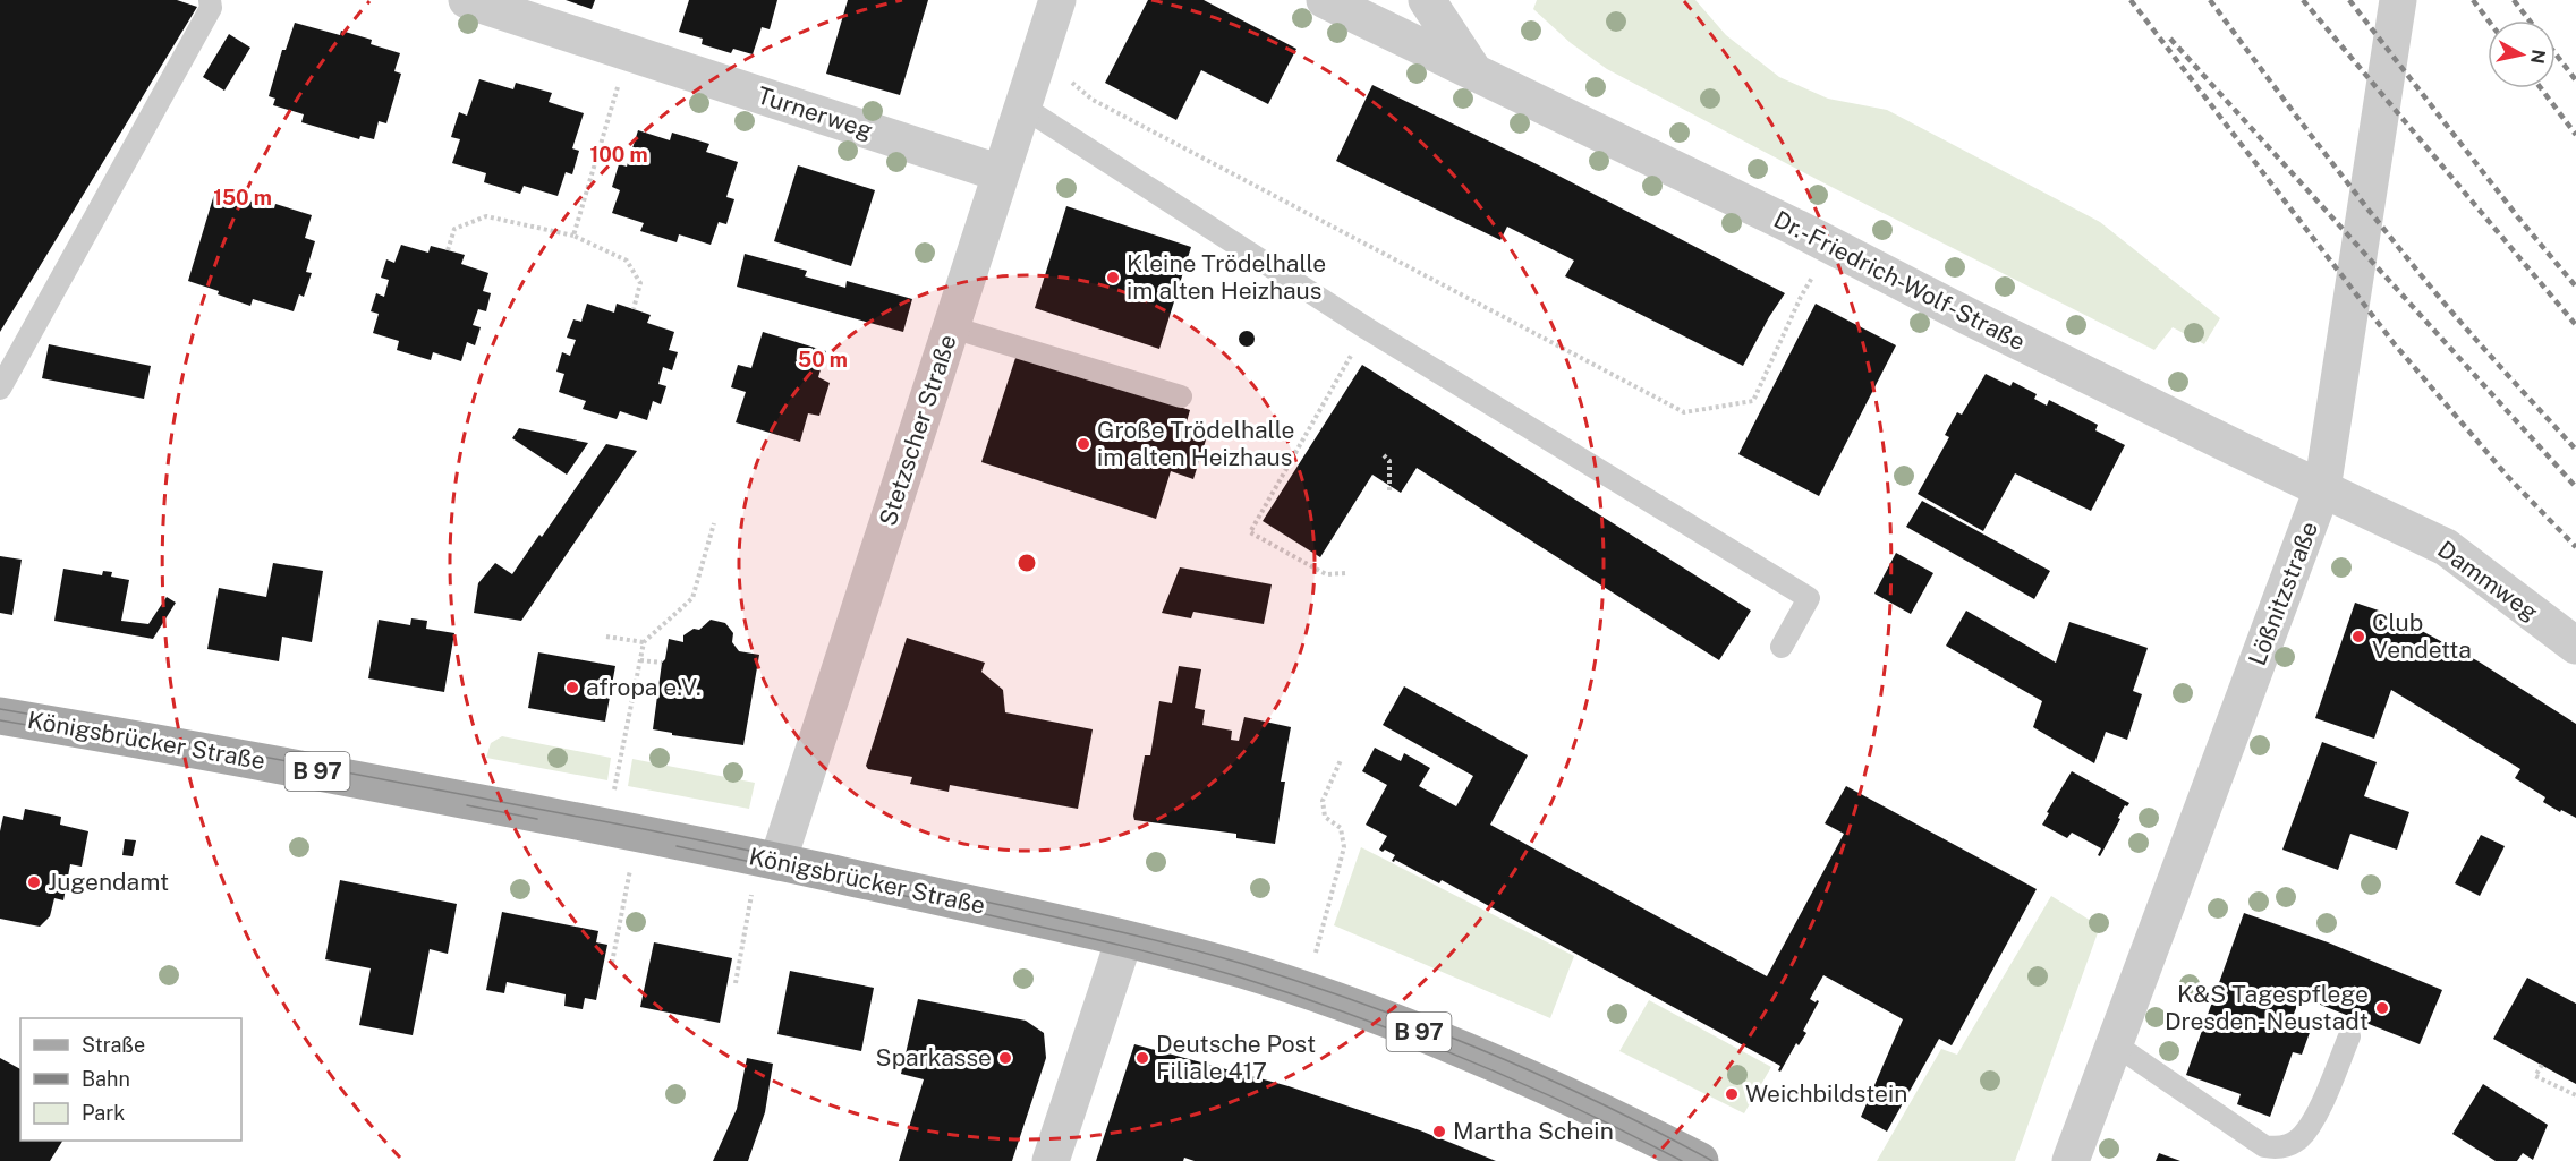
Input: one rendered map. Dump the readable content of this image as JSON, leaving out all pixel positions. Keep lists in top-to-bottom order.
{
  "streets": {
    "main road": ["Königsbrücker Straße", "B 97"],
    "street": [
      "Turnerweg",
      "Dr.-Friedrich-Wolf-Straße",
      "Stetzscher Straße",
      "Dammweg",
      "Lößnitzstraße"
    ]
  },
  "crossings": [
    ["Turnerweg", "Stetzscher Straße"],
    ["Dr.-Friedrich-Wolf-Straße", "Dammweg"],
    ["Dr.-Friedrich-Wolf-Straße", "Lößnitzstraße"],
    ["Stetzscher Straße", "Königsbrücker Straße"],
    ["Dammweg", "Lößnitzstraße"]
  ],
  "places": [
    "Kleine Trödelhalle im alten Heizhaus",
    "Große Trödelhalle im alten Heizhaus",
    "Club Vendetta",
    "afropa e.V.",
    "Jugendamt",
    "K&S Tagespflege Dresden-Neustadt",
    "Sparkasse",
    "Deutsche Post Filiale 417",
    "Weichbildstein",
    "Martha Schein"
  ],
  "legend": ["Straße", "Bahn", "Park"],
  "north": "right",
  "rings": ["100 m", "150 m", "50 m"]
}
